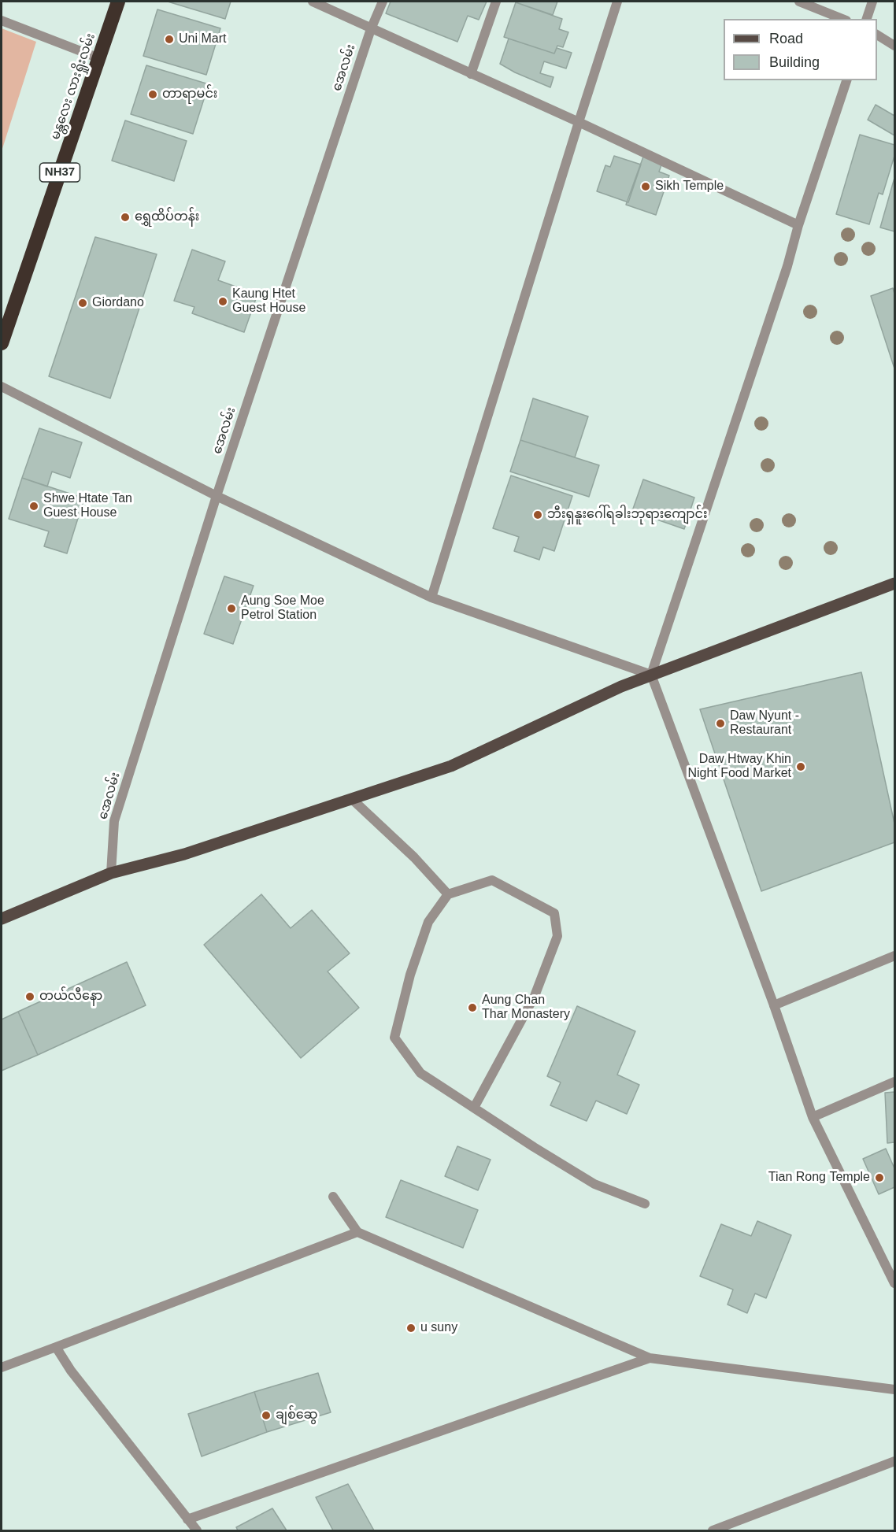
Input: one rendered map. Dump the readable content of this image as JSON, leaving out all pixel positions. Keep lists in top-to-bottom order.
{
  "streets": {
    "highway": ["မန္တလေး လားရှိုးလမ်း", "NH37"],
    "street": ["အေလမ်း"]
  },
  "places": [
    "Uni Mart",
    "တာရာမင်း",
    "Sikh Temple",
    "ရွှေထိပ်တန်း",
    "Kaung Htet Guest House",
    "Giordano",
    "Shwe Htate Tan Guest House",
    "ဘီးရှနူးဂေါ်ရခါးဘုရားကျောင်း",
    "Aung Soe Moe Petrol Station",
    "Daw Nyunt - Restaurant",
    "Daw Htway Khin Night Food Market",
    "တယ်လီနော",
    "Aung Chan Thar Monastery",
    "Tian Rong Temple",
    "u suny",
    "ချစ်ဆွေ"
  ],
  "legend": ["Road", "Building"]
}
